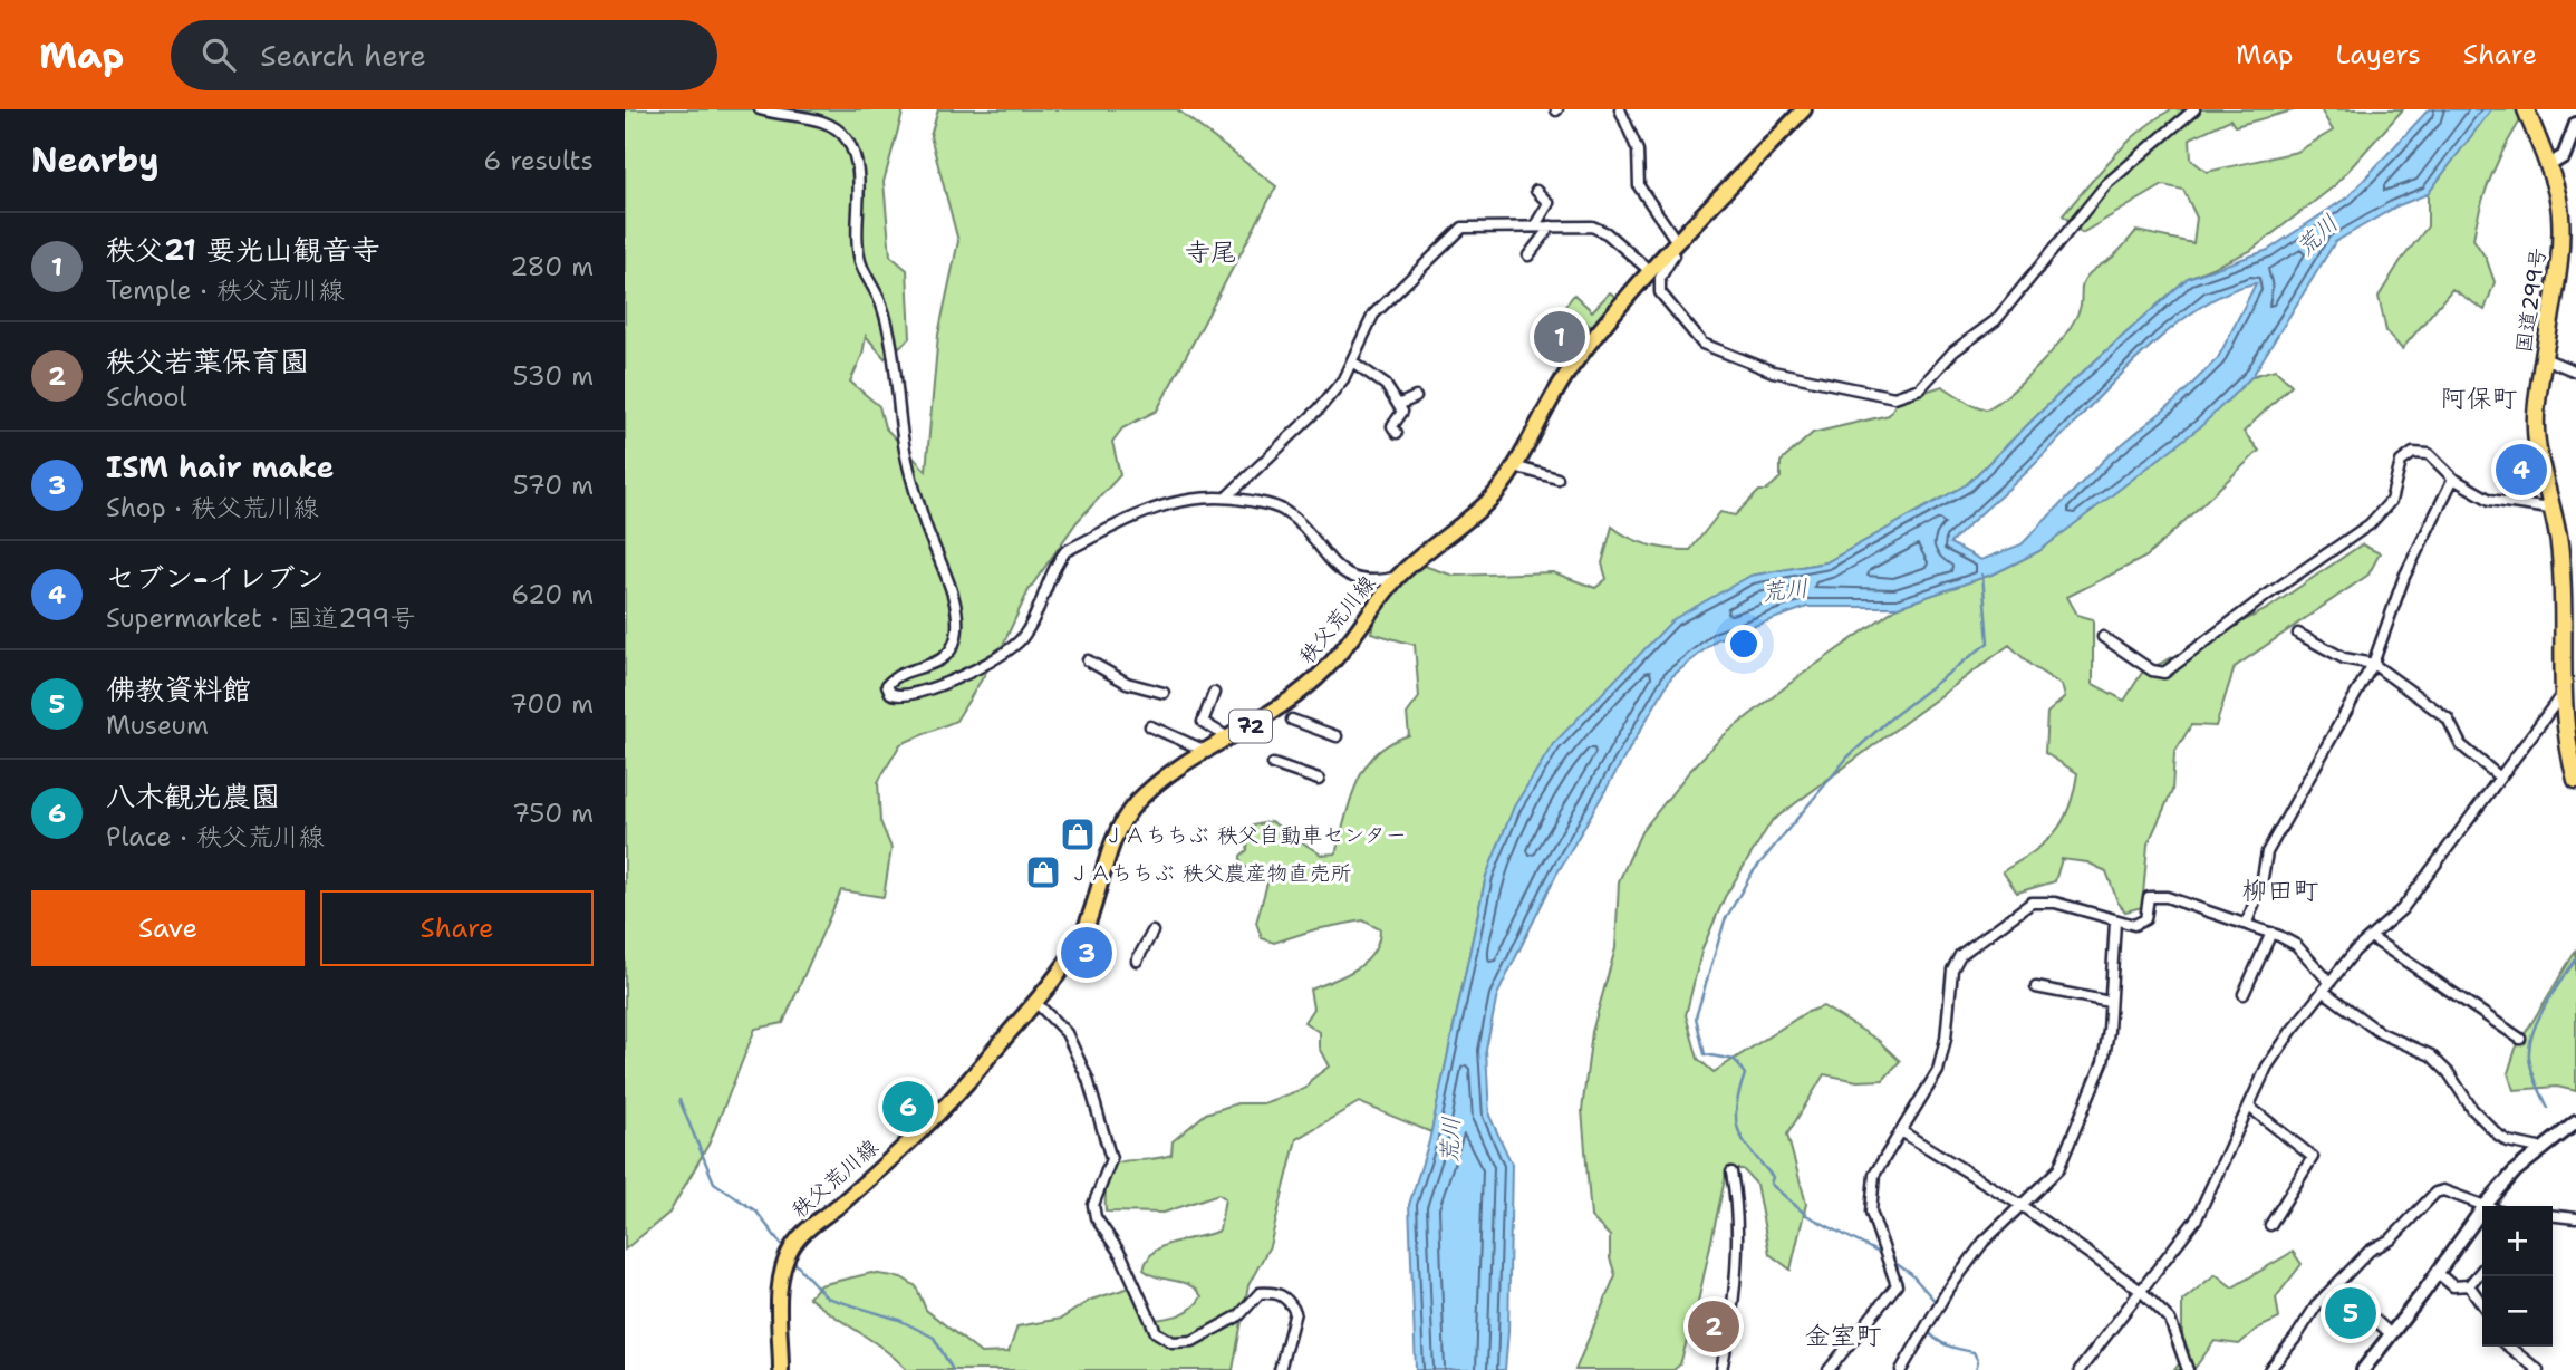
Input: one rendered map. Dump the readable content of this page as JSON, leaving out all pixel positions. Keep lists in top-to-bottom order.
{
  "streets": {
    "highway": ["国道299号"],
    "main road": ["秩父荒川線", "72"]
  },
  "districts": [
    "寺尾",
    "阿保町",
    "柳田町",
    "金室町"
  ],
  "water": ["荒川"],
  "places": {
    "shop": ["ＪＡちちぶ 秩父自動車センター", "ＪＡちちぶ 秩父農産物直売所"]
  },
  "page": {
    "header": "Map",
    "search": "Search here",
    "nav": ["Map", "Layers", "Share"],
    "heading": ["Nearby", "6 results"],
    "list": [
      {
        "mark": "1",
        "name": "秩父21 要光山観音寺",
        "note": "Temple · 秩父荒川線",
        "value": "280 m"
      },
      {
        "mark": "2",
        "name": "秩父若葉保育園",
        "note": "School",
        "value": "530 m"
      },
      {
        "mark": "3",
        "name": "ISM hair make",
        "note": "Shop · 秩父荒川線",
        "value": "570 m"
      },
      {
        "mark": "4",
        "name": "セブン-イレブン",
        "note": "Supermarket · 国道299号",
        "value": "620 m"
      },
      {
        "mark": "5",
        "name": "佛教資料館",
        "note": "Museum",
        "value": "700 m"
      },
      {
        "mark": "6",
        "name": "八木観光農園",
        "note": "Place · 秩父荒川線",
        "value": "750 m"
      }
    ],
    "pins": [
      "1",
      "4",
      "3",
      "6",
      "5",
      "2"
    ],
    "buttons": ["Save", "Share"],
    "map_buttons": ["+", "−"]
  }
}
